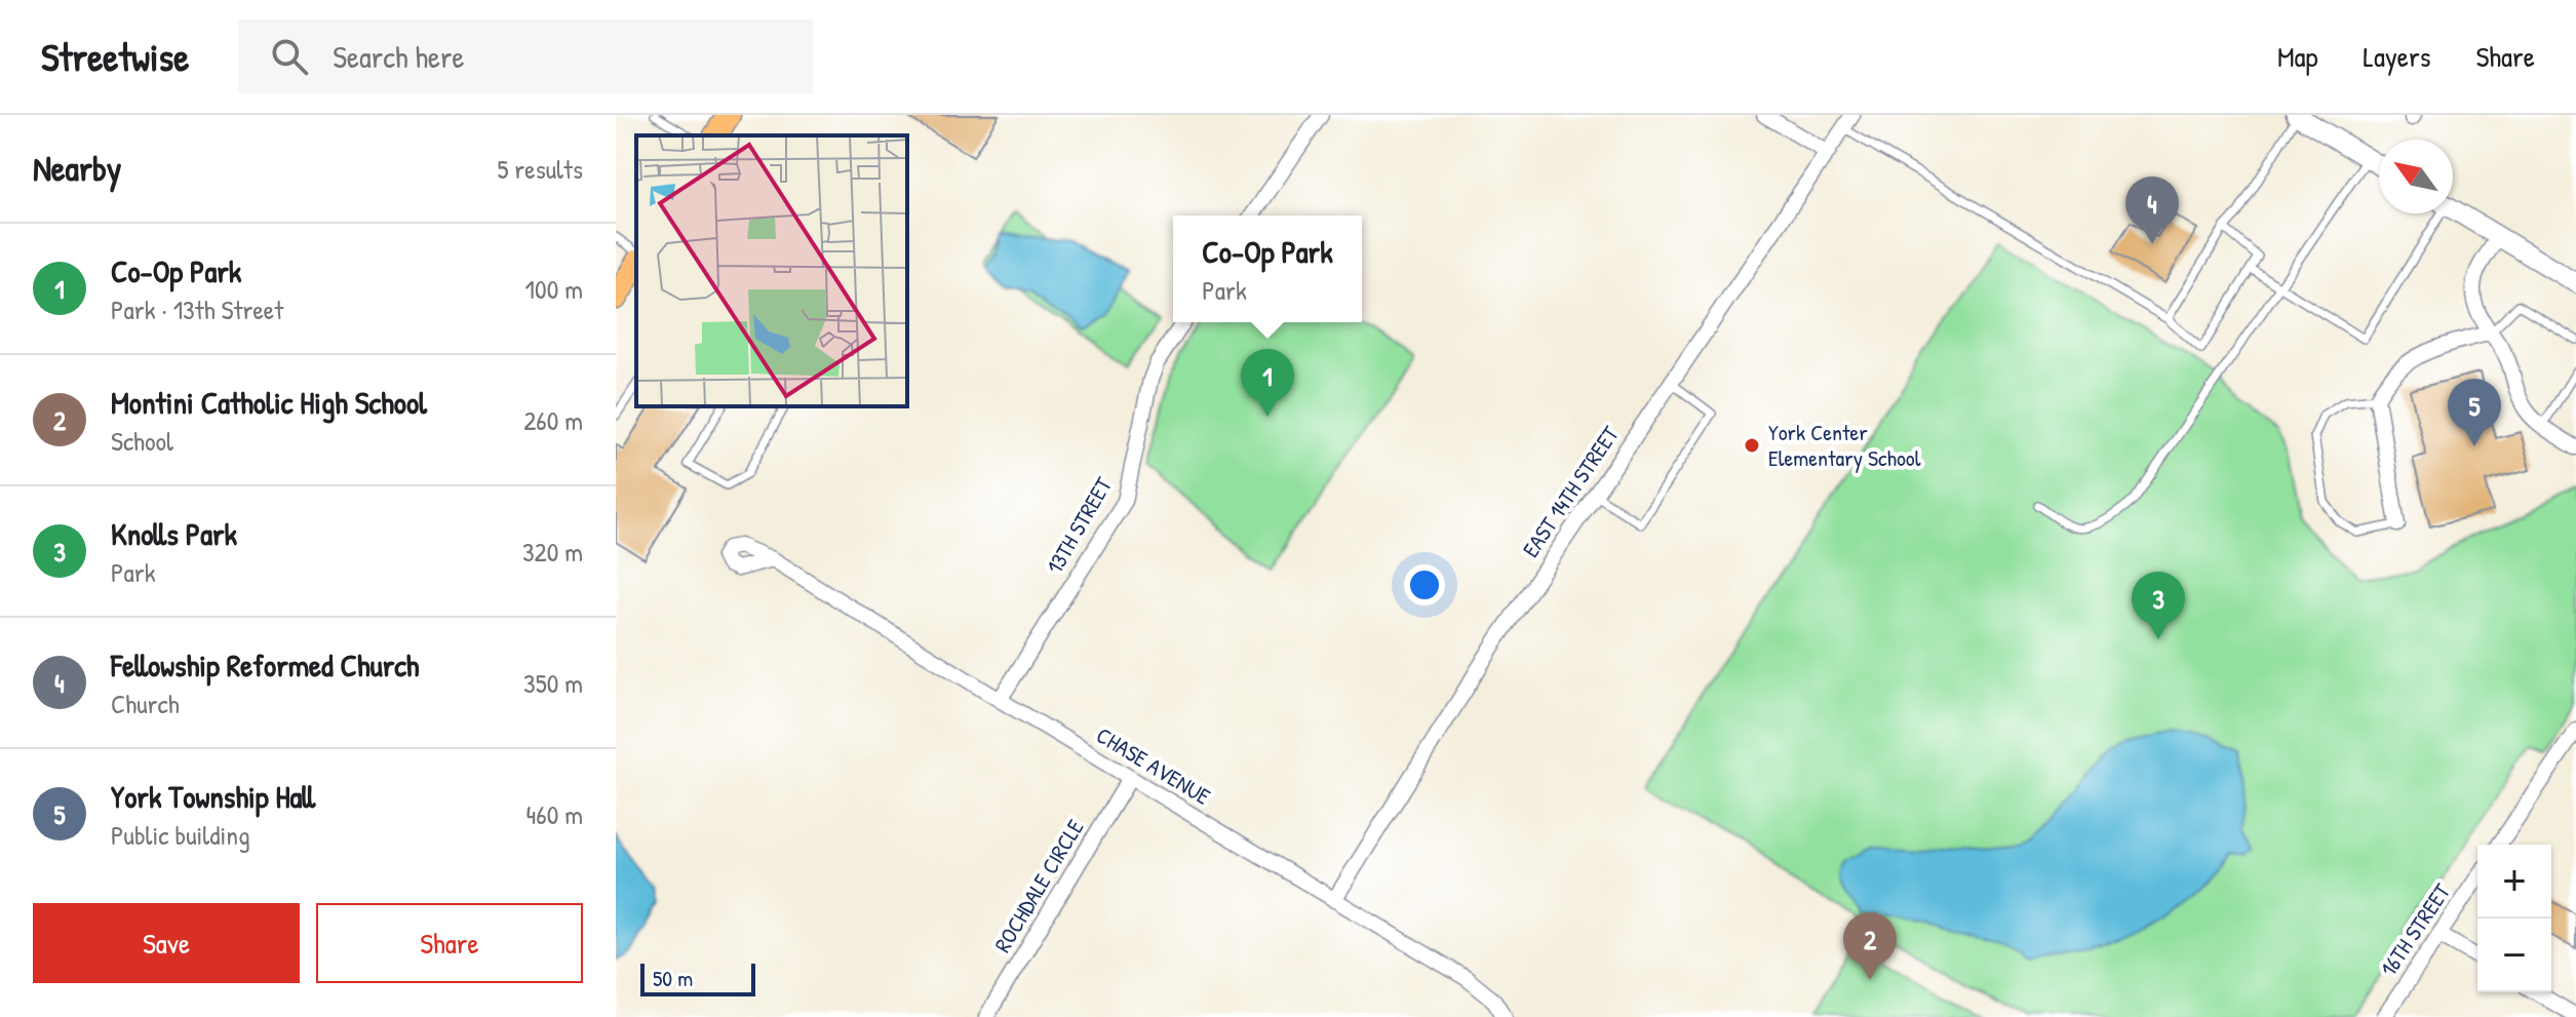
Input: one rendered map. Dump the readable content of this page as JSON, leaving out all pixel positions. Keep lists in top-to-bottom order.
{
  "streets": {
    "street": [
      "EAST 14TH STREET",
      "13TH STREET",
      "CHASE AVENUE",
      "ROCHDALE CIRCLE",
      "16TH STREET"
    ]
  },
  "crossings": [
    ["EAST 14TH STREET", "CHASE AVENUE"],
    ["13TH STREET", "CHASE AVENUE"],
    ["CHASE AVENUE", "ROCHDALE CIRCLE"]
  ],
  "places": ["York Center Elementary School"],
  "scale_bar": "50 m",
  "north": "top left",
  "page": {
    "header": "Streetwise",
    "search": "Search here",
    "nav": ["Map", "Layers", "Share"],
    "heading": ["Nearby", "5 results"],
    "pins": [
      "4",
      "1",
      "5",
      "3",
      "2"
    ],
    "popup": ["Co-Op Park", "Park"],
    "list": [
      {
        "mark": "1",
        "name": "Co-Op Park",
        "note": "Park · 13th Street",
        "value": "100 m"
      },
      {
        "mark": "2",
        "name": "Montini Catholic High School",
        "note": "School",
        "value": "260 m"
      },
      {
        "mark": "3",
        "name": "Knolls Park",
        "note": "Park",
        "value": "320 m"
      },
      {
        "mark": "4",
        "name": "Fellowship Reformed Church",
        "note": "Church",
        "value": "350 m"
      },
      {
        "mark": "5",
        "name": "York Township Hall",
        "note": "Public building",
        "value": "460 m"
      }
    ],
    "map_buttons": ["+", "−"],
    "buttons": ["Save", "Share"],
    "scale": "50 m"
  }
}
